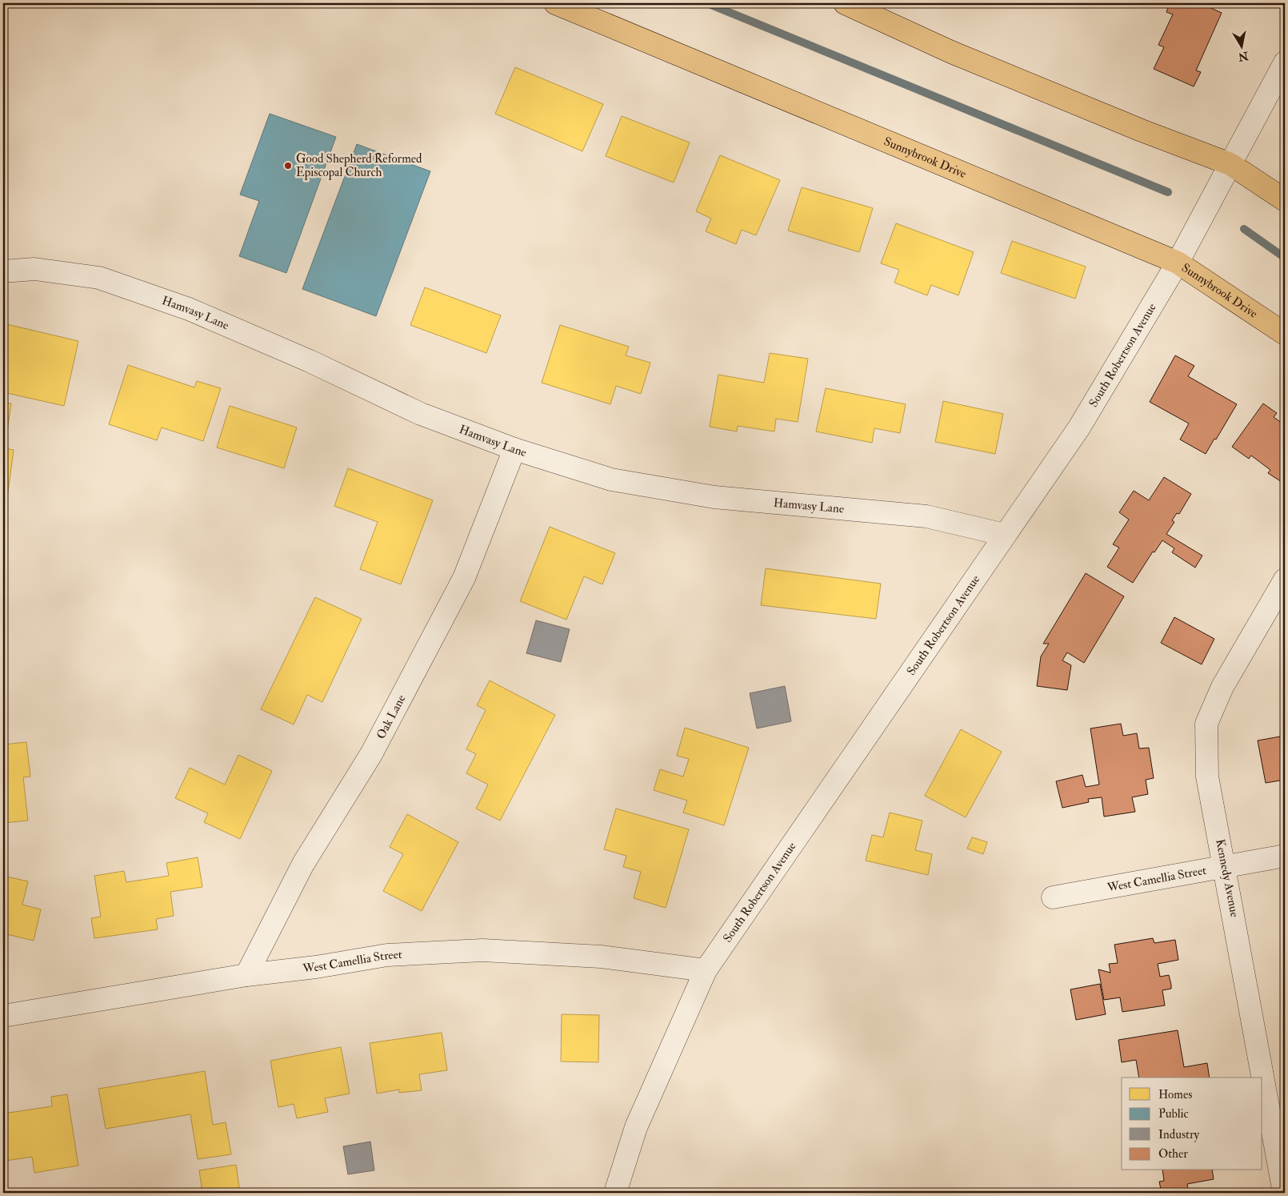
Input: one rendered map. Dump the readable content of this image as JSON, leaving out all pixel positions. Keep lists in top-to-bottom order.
{
  "streets": {
    "main road": ["Sunnybrook Drive"],
    "street": [
      "Hamvasy Lane",
      "South Robertson Avenue",
      "Oak Lane",
      "Kennedy Avenue",
      "West Camellia Street"
    ]
  },
  "crossings": [
    ["Sunnybrook Drive", "South Robertson Avenue"],
    ["Hamvasy Lane", "South Robertson Avenue"],
    ["Hamvasy Lane", "Oak Lane"],
    ["South Robertson Avenue", "West Camellia Street"],
    ["Oak Lane", "West Camellia Street"],
    ["Kennedy Avenue", "West Camellia Street"]
  ],
  "places": ["Good Shepherd Reformed Episcopal Church"],
  "legend": [
    "Homes",
    "Public",
    "Industry",
    "Other"
  ],
  "north": "bottom"
}
